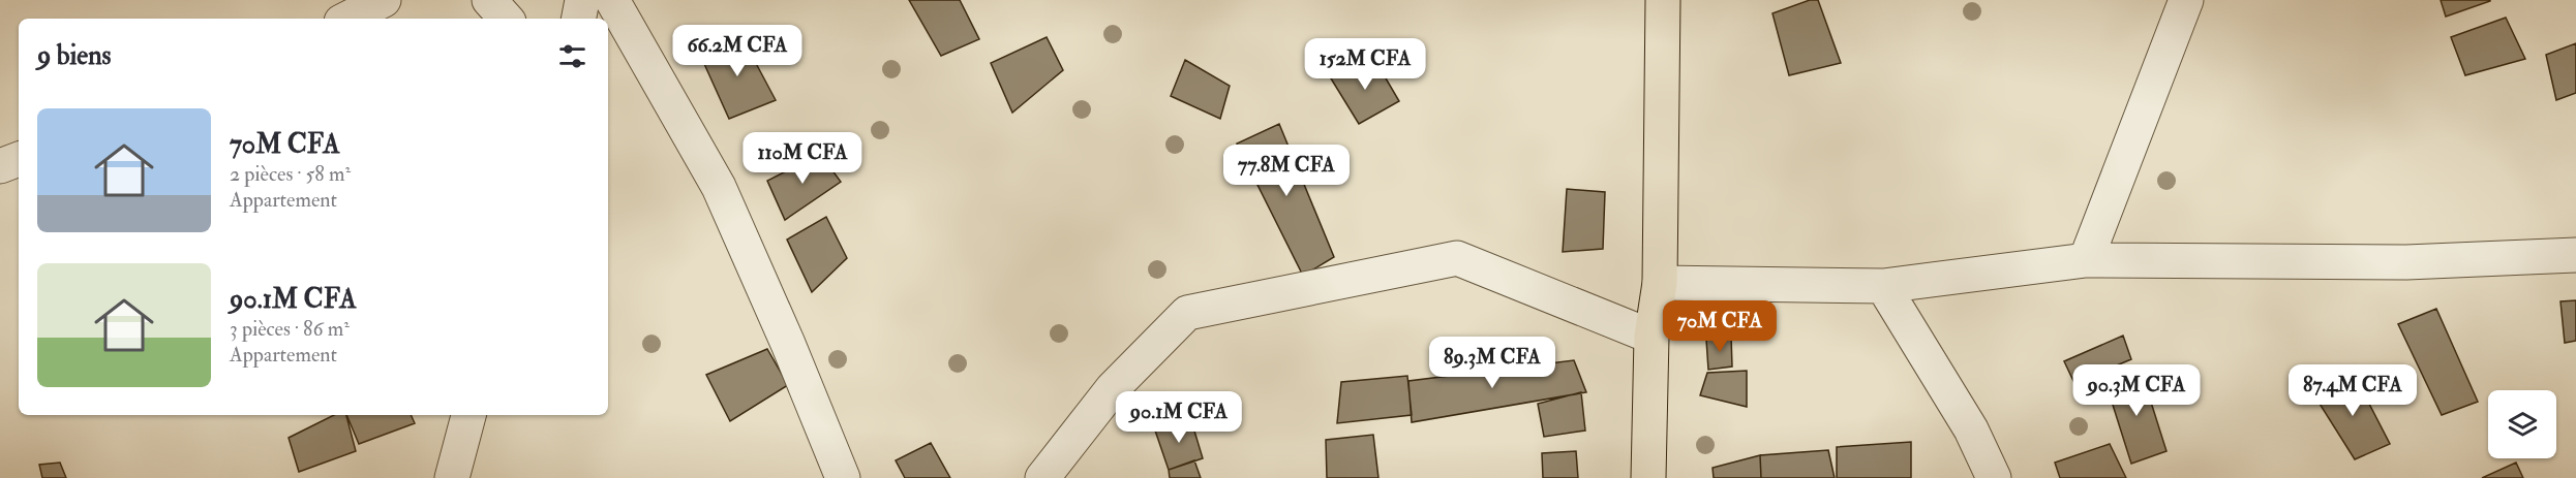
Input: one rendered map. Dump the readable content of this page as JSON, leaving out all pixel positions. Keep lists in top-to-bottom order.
{
  "page": {
    "heading": "9 biens",
    "price": [
      "66.2M CFA",
      "152M CFA",
      "110M CFA",
      "77.8M CFA",
      "70M CFA",
      "89.3M CFA",
      "90.3M CFA",
      "87.4M CFA",
      "90.1M CFA"
    ],
    "list": [
      {
        "name": "70M CFA",
        "note": "2 pièces · 58 m² · Appartement"
      },
      {
        "name": "90.1M CFA",
        "note": "3 pièces · 86 m² · Appartement"
      }
    ]
  }
}
